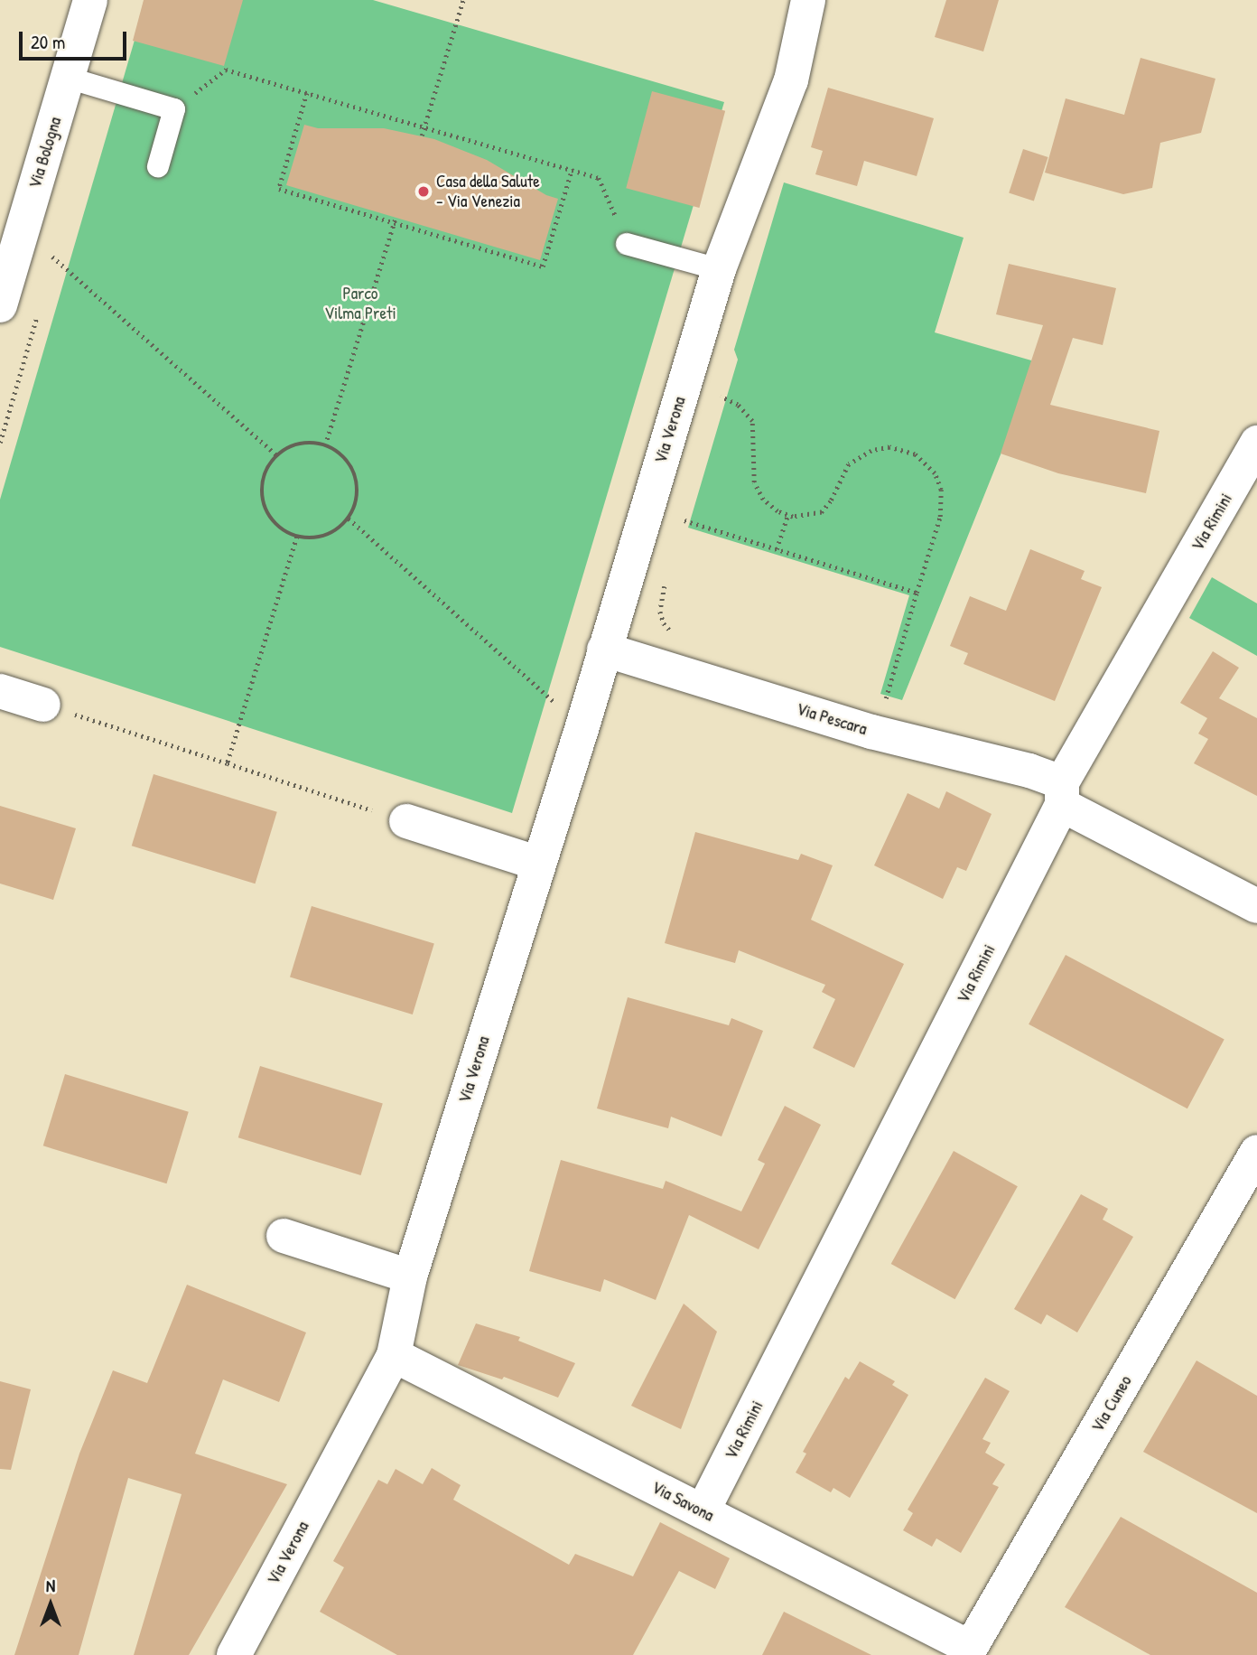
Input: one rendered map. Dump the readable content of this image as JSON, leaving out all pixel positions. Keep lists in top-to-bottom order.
{
  "streets": {
    "street": [
      "Via Bologna",
      "Via Verona",
      "Via Rimini",
      "Via Pescara",
      "Via Cuneo",
      "Via Savona"
    ]
  },
  "crossings": [
    ["Via Verona", "Via Pescara"],
    ["Via Verona", "Via Savona"],
    ["Via Rimini", "Via Pescara"],
    ["Via Rimini", "Via Savona"],
    ["Via Cuneo", "Via Savona"]
  ],
  "parks": ["Parco Vilma Preti"],
  "places": ["Casa della Salute - Via Venezia"],
  "scale_bar": "20 m",
  "north": "top"
}
